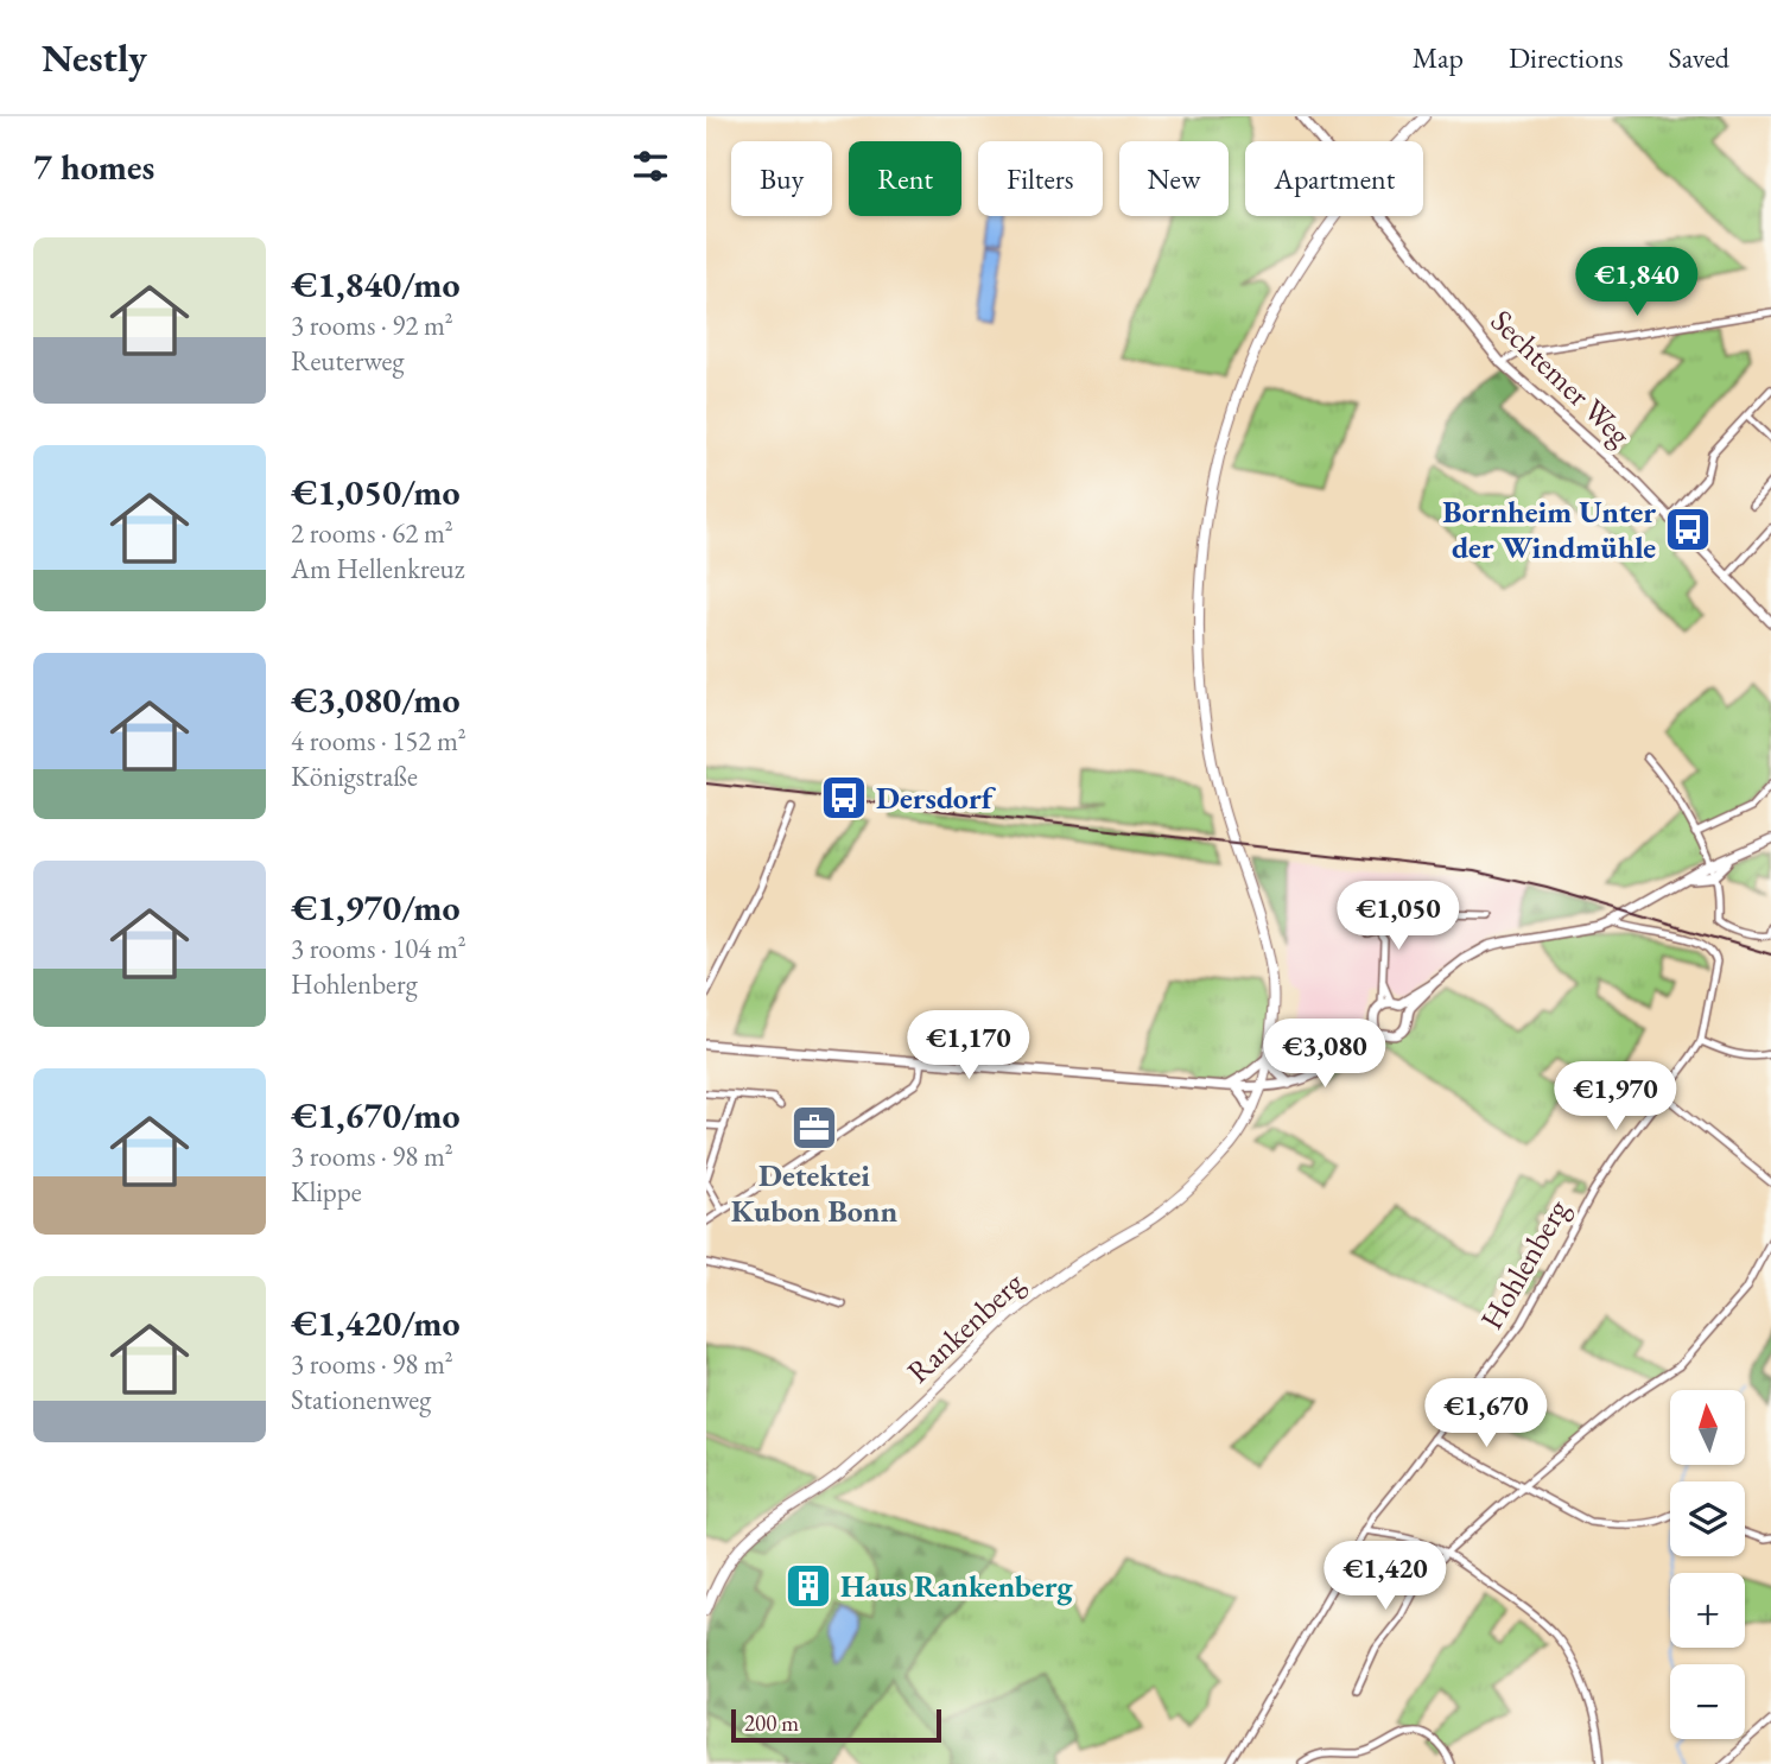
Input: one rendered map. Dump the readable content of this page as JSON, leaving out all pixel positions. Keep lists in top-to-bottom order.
{
  "streets": {
    "main road": ["Rankenberg"],
    "street": ["Sechtemer Weg", "Hohlenberg"]
  },
  "places": {
    "bus stop": ["Bornheim Unter der Windmühle", "Dersdorf"],
    "office": ["Detektei Kubon Bonn"],
    "building": ["Haus Rankenberg"]
  },
  "scale_bar": "200 m",
  "north": "top",
  "page": {
    "header": "Nestly",
    "nav": ["Map", "Directions", "Saved"],
    "heading": "7 homes",
    "chip": [
      "Buy",
      "Rent",
      "Filters",
      "New",
      "Apartment"
    ],
    "list": [
      {
        "name": "€1,840/mo",
        "note": "3 rooms · 92 m² · Reuterweg"
      },
      {
        "name": "€1,050/mo",
        "note": "2 rooms · 62 m² · Am Hellenkreuz"
      },
      {
        "name": "€3,080/mo",
        "note": "4 rooms · 152 m² · Königstraße"
      },
      {
        "name": "€1,970/mo",
        "note": "3 rooms · 104 m² · Hohlenberg"
      },
      {
        "name": "€1,670/mo",
        "note": "3 rooms · 98 m² · Klippe"
      },
      {
        "name": "€1,420/mo",
        "note": "3 rooms · 98 m² · Stationenweg"
      }
    ],
    "price": [
      "€1,840",
      "€1,050",
      "€1,170",
      "€3,080",
      "€1,970",
      "€1,670",
      "€1,420"
    ],
    "map_buttons": ["+", "−"],
    "scale": "200 m"
  }
}
